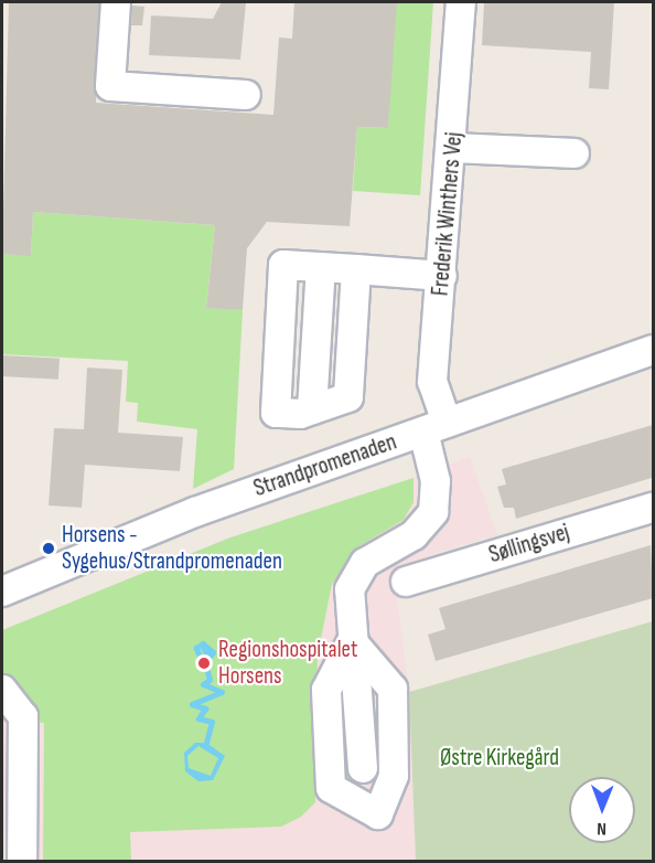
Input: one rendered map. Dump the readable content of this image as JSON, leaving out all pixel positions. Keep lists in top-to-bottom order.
{
  "streets": {
    "street": ["Frederik Winthers Vej", "Strandpromenaden", "Søllingsvej"]
  },
  "crossings": [
    ["Frederik Winthers Vej", "Strandpromenaden"]
  ],
  "parks": ["Østre Kirkegård"],
  "places": ["Horsens - Sygehus/Strandpromenaden", "Regionshospitalet Horsens"],
  "north": "bottom"
}
